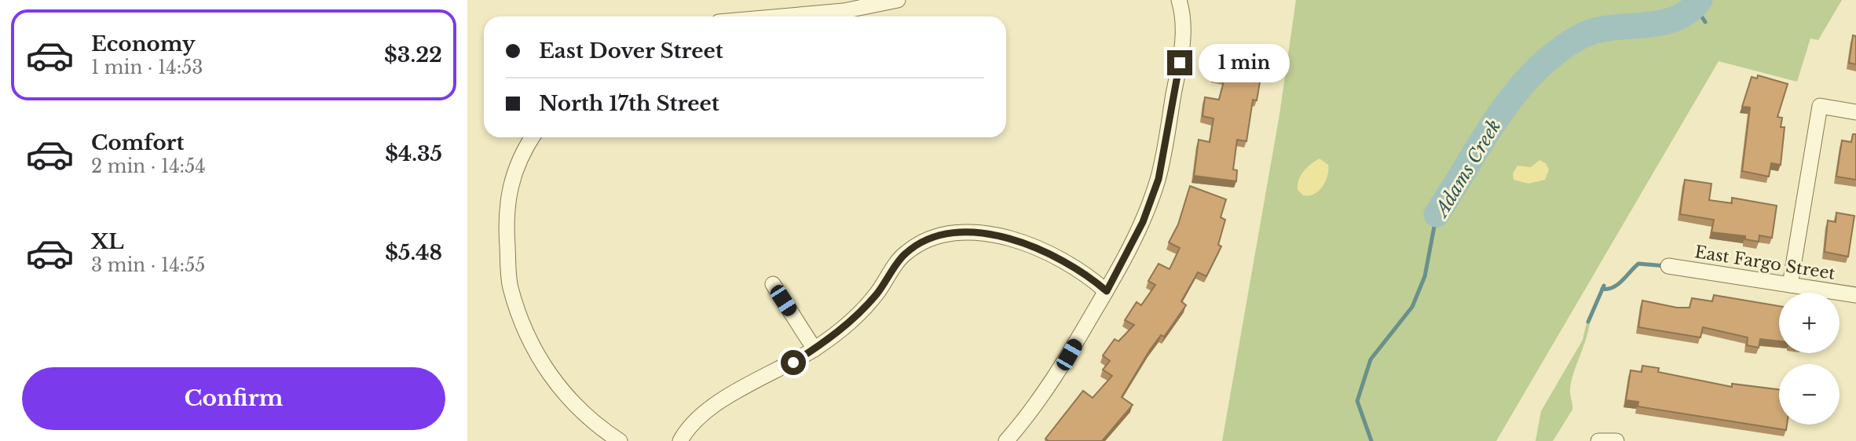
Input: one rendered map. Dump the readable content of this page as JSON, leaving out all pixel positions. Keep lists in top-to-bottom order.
{
  "streets": {
    "street": ["East Fargo Street"]
  },
  "water": ["Adams Creek"],
  "page": {
    "list": [
      {
        "name": "Economy",
        "note": "1 min · 14:53",
        "value": "$3.22"
      },
      {
        "name": "Comfort",
        "note": "2 min · 14:54",
        "value": "$4.35"
      },
      {
        "name": "XL",
        "note": "3 min · 14:55",
        "value": "$5.48"
      }
    ],
    "banner": ["East Dover Street", "North 17th Street"],
    "bubble": "1 min",
    "map_buttons": ["+", "−"],
    "buttons": "Confirm"
  }
}
